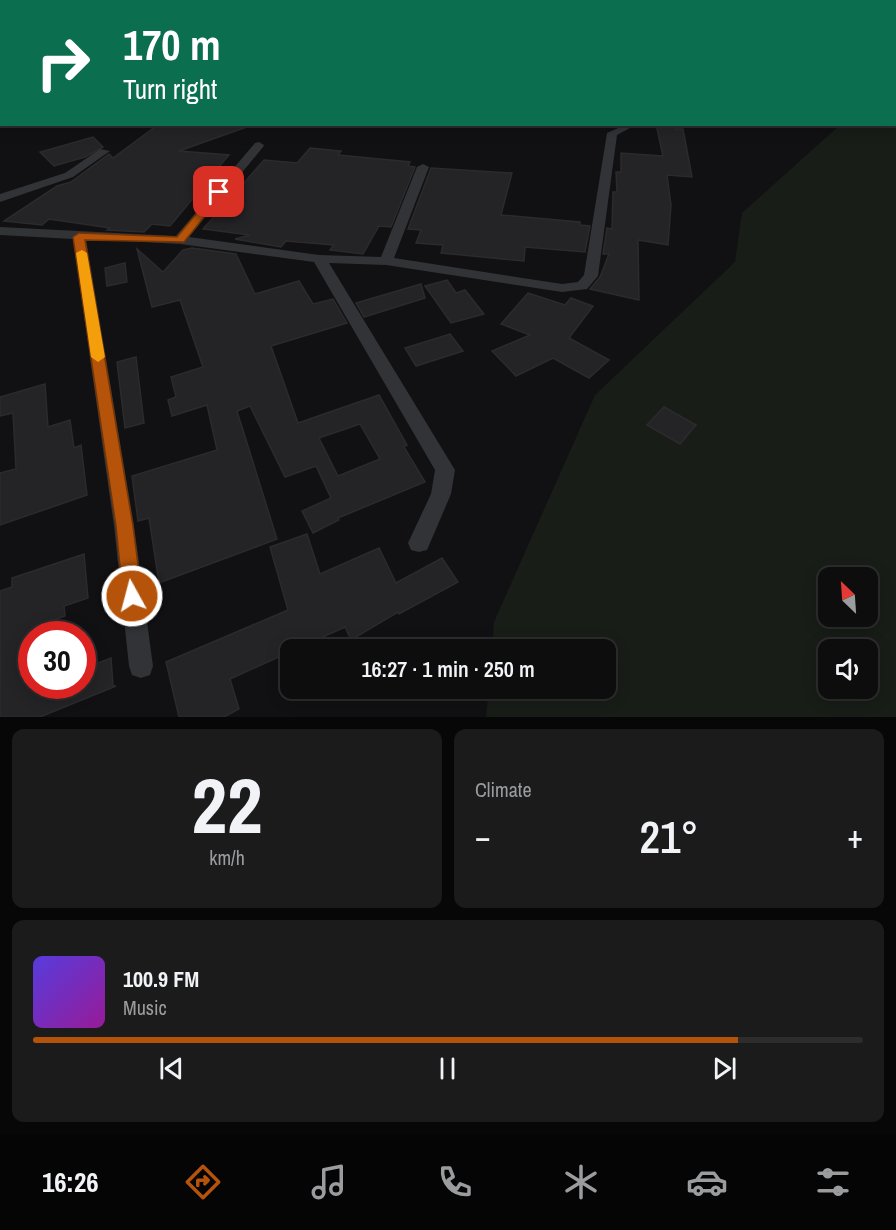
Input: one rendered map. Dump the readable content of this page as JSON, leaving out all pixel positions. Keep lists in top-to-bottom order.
{
  "north": "top left",
  "page": {
    "turn": ["170 m", "Turn right"],
    "limit": "30",
    "trip": "16:27 · 1 min · 250 m",
    "tile": [
      ["22", "km/h"],
      "Climate"
    ],
    "heat": ["−", "21°", "+"],
    "song": ["100.9 FM", "Music"],
    "tabs": "16:26"
  }
}
